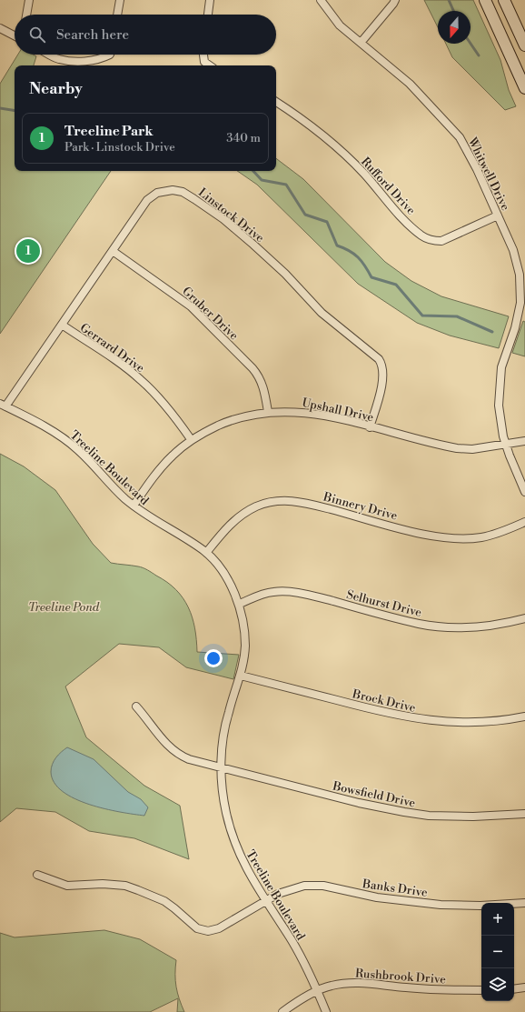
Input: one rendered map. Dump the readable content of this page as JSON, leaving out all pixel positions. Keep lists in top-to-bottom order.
{
  "streets": {
    "street": [
      "Whitwell Drive",
      "Rufford Drive",
      "Linstock Drive",
      "Gruber Drive",
      "Gerrard Drive",
      "Upshall Drive",
      "Treeline Boulevard",
      "Binnery Drive",
      "Selhurst Drive",
      "Brock Drive",
      "Bowsfield Drive",
      "Banks Drive",
      "Rushbrook Drive"
    ]
  },
  "crossings": [
    ["Whitwell Drive", "Rufford Drive"],
    ["Whitwell Drive", "Upshall Drive"],
    ["Linstock Drive", "Gruber Drive"],
    ["Linstock Drive", "Gerrard Drive"],
    ["Linstock Drive", "Upshall Drive"],
    ["Linstock Drive", "Treeline Boulevard"],
    ["Gruber Drive", "Upshall Drive"],
    ["Gerrard Drive", "Upshall Drive"],
    ["Upshall Drive", "Treeline Boulevard"],
    ["Treeline Boulevard", "Binnery Drive"],
    ["Treeline Boulevard", "Selhurst Drive"],
    ["Treeline Boulevard", "Brock Drive"],
    ["Treeline Boulevard", "Bowsfield Drive"],
    ["Treeline Boulevard", "Banks Drive"],
    ["Treeline Boulevard", "Rushbrook Drive"]
  ],
  "parks": ["Treeline Pond"],
  "north": "bottom",
  "page": {
    "search": "Search here",
    "heading": "Nearby",
    "list": [
      {
        "mark": "1",
        "name": "Treeline Park",
        "note": "Park · Linstock Drive",
        "value": "340 m"
      }
    ],
    "pins": "1",
    "map_buttons": ["+", "−"]
  }
}
